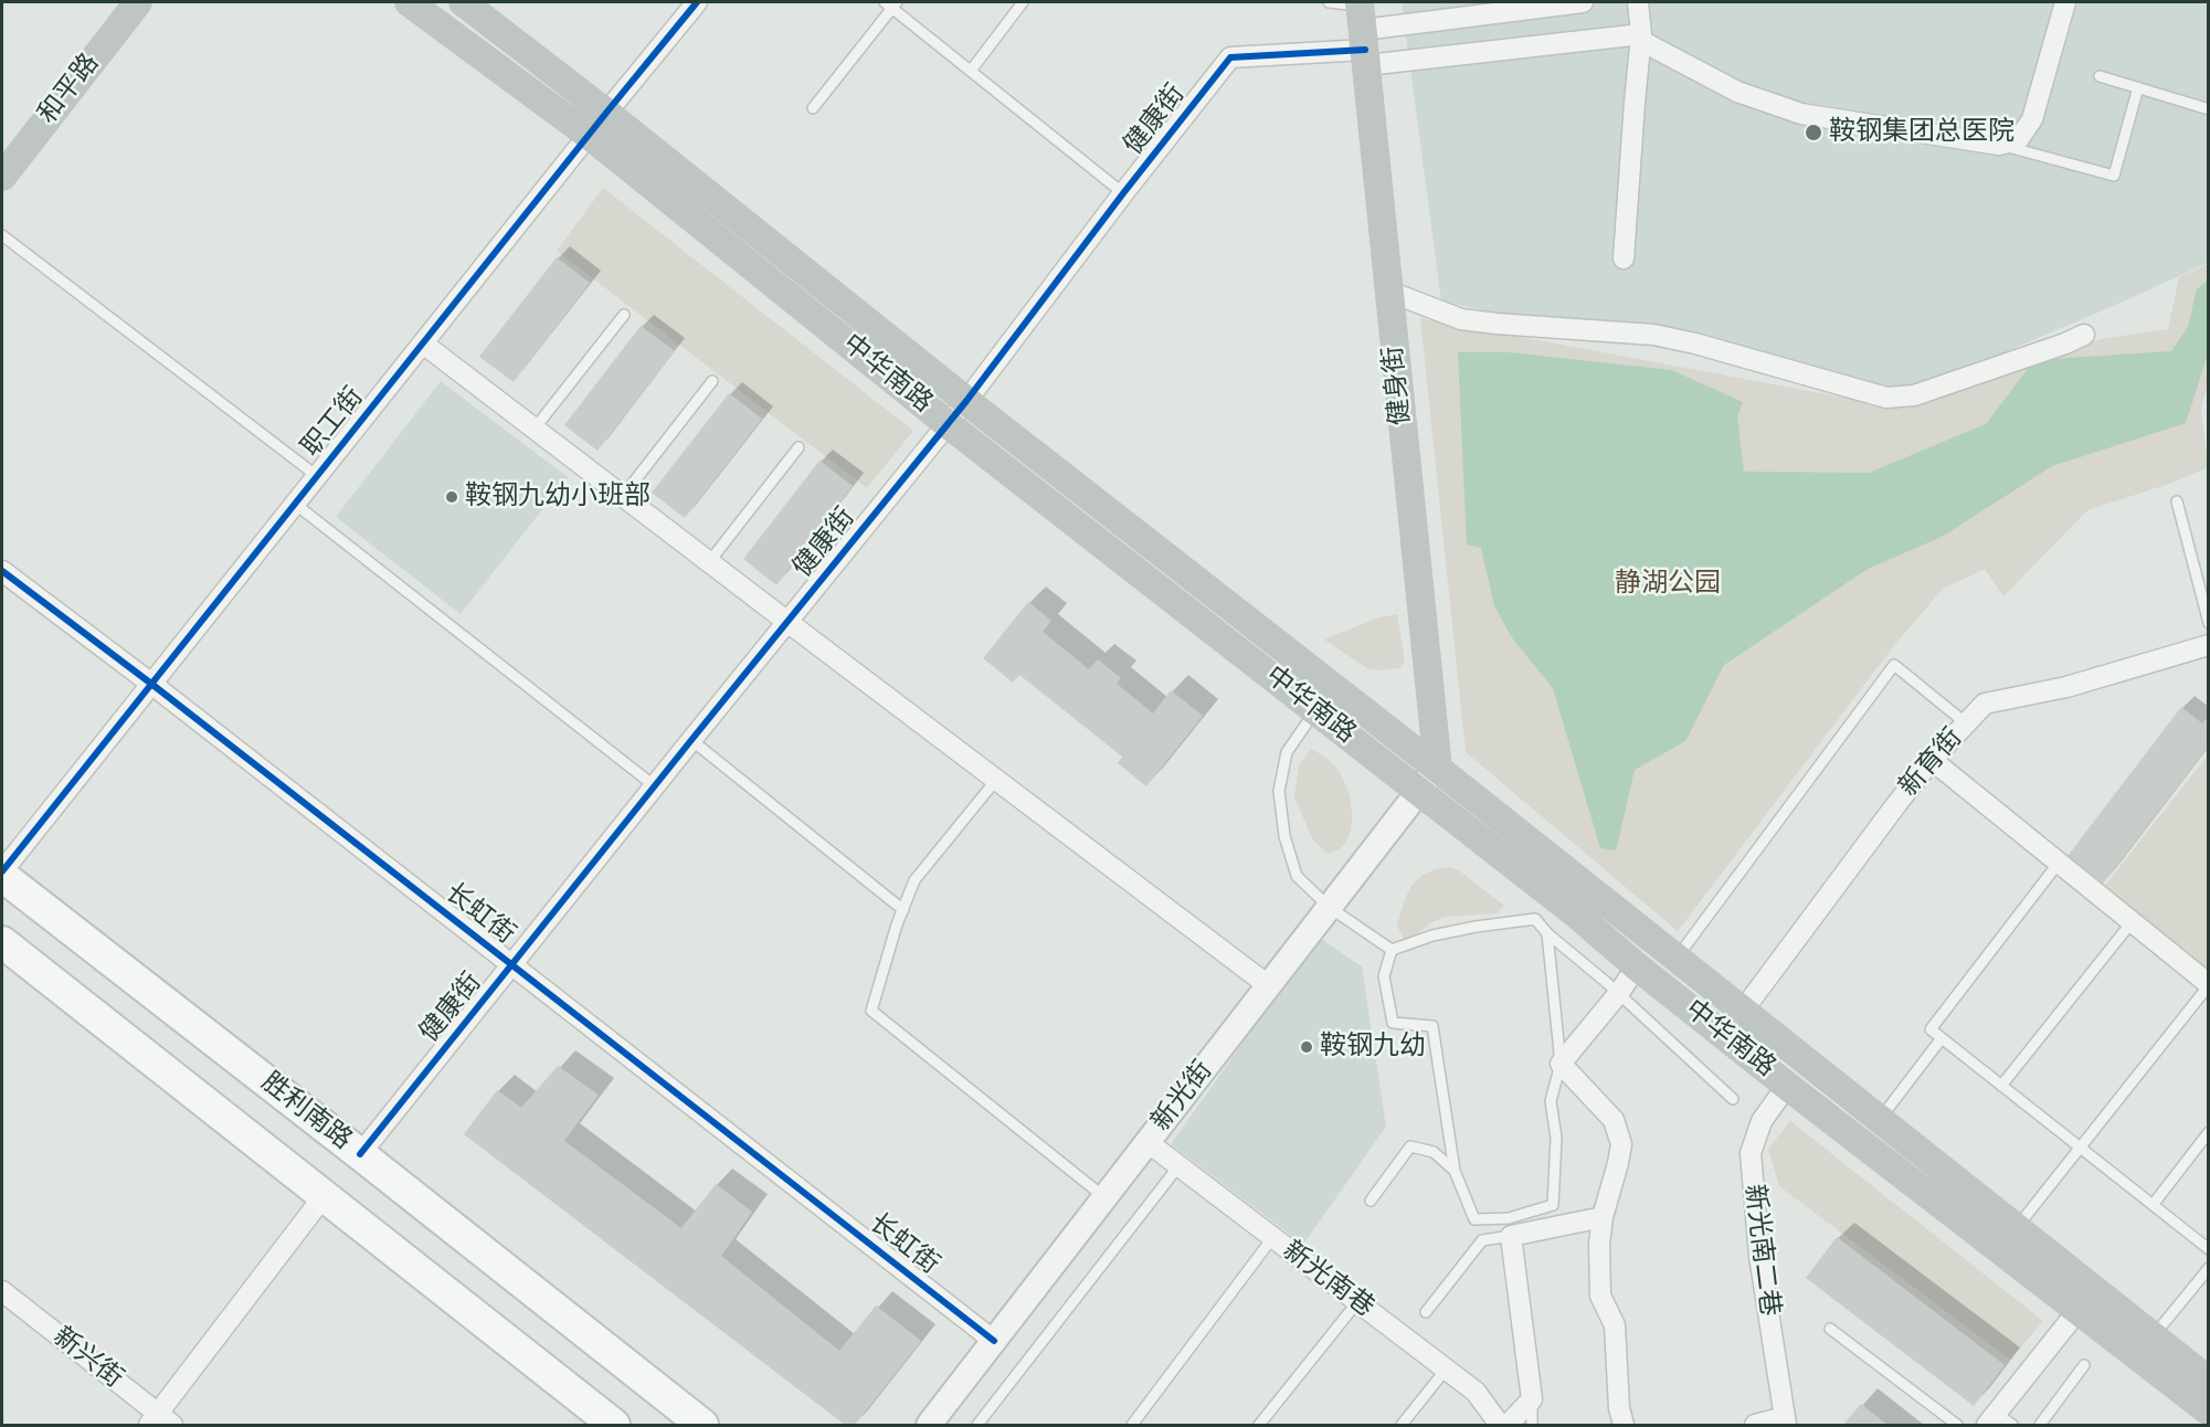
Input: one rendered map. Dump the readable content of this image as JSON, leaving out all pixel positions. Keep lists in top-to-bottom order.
{
  "streets": {
    "main road": [
      "和平路",
      "中华南路",
      "健身街",
      "胜利南路"
    ],
    "street": [
      "健康街",
      "职工街",
      "新育街",
      "长虹街",
      "新光街",
      "新光南二巷",
      "新光南巷",
      "新兴街"
    ]
  },
  "crossings": [
    ["健康街", "中华南路"],
    ["健康街", "健身街"],
    ["健康街", "长虹街"],
    ["健康街", "胜利南路"],
    ["中华南路", "健身街"],
    ["中华南路", "职工街"],
    ["中华南路", "新育街"],
    ["中华南路", "新光街"],
    ["中华南路", "新光南二巷"],
    ["健身街", "新光街"],
    ["职工街", "长虹街"],
    ["职工街", "胜利南路"],
    ["长虹街", "新光街"],
    ["新光街", "新光南巷"]
  ],
  "parks": ["静湖公园"],
  "places": ["鞍钢集团总医院", "鞍钢九幼小班部", "鞍钢九幼"]
}
